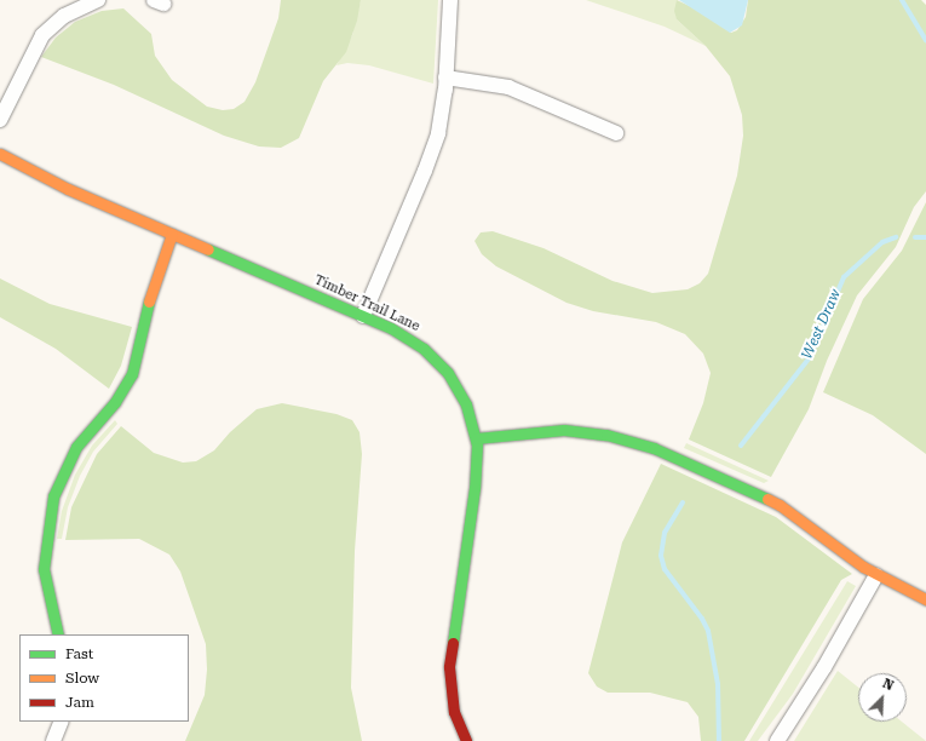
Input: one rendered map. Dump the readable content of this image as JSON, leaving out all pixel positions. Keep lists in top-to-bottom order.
{
  "streets": {
    "street": ["Timber Trail Lane"]
  },
  "water": ["West Draw"],
  "legend": ["Fast", "Slow", "Jam"],
  "north": "top right"
}
